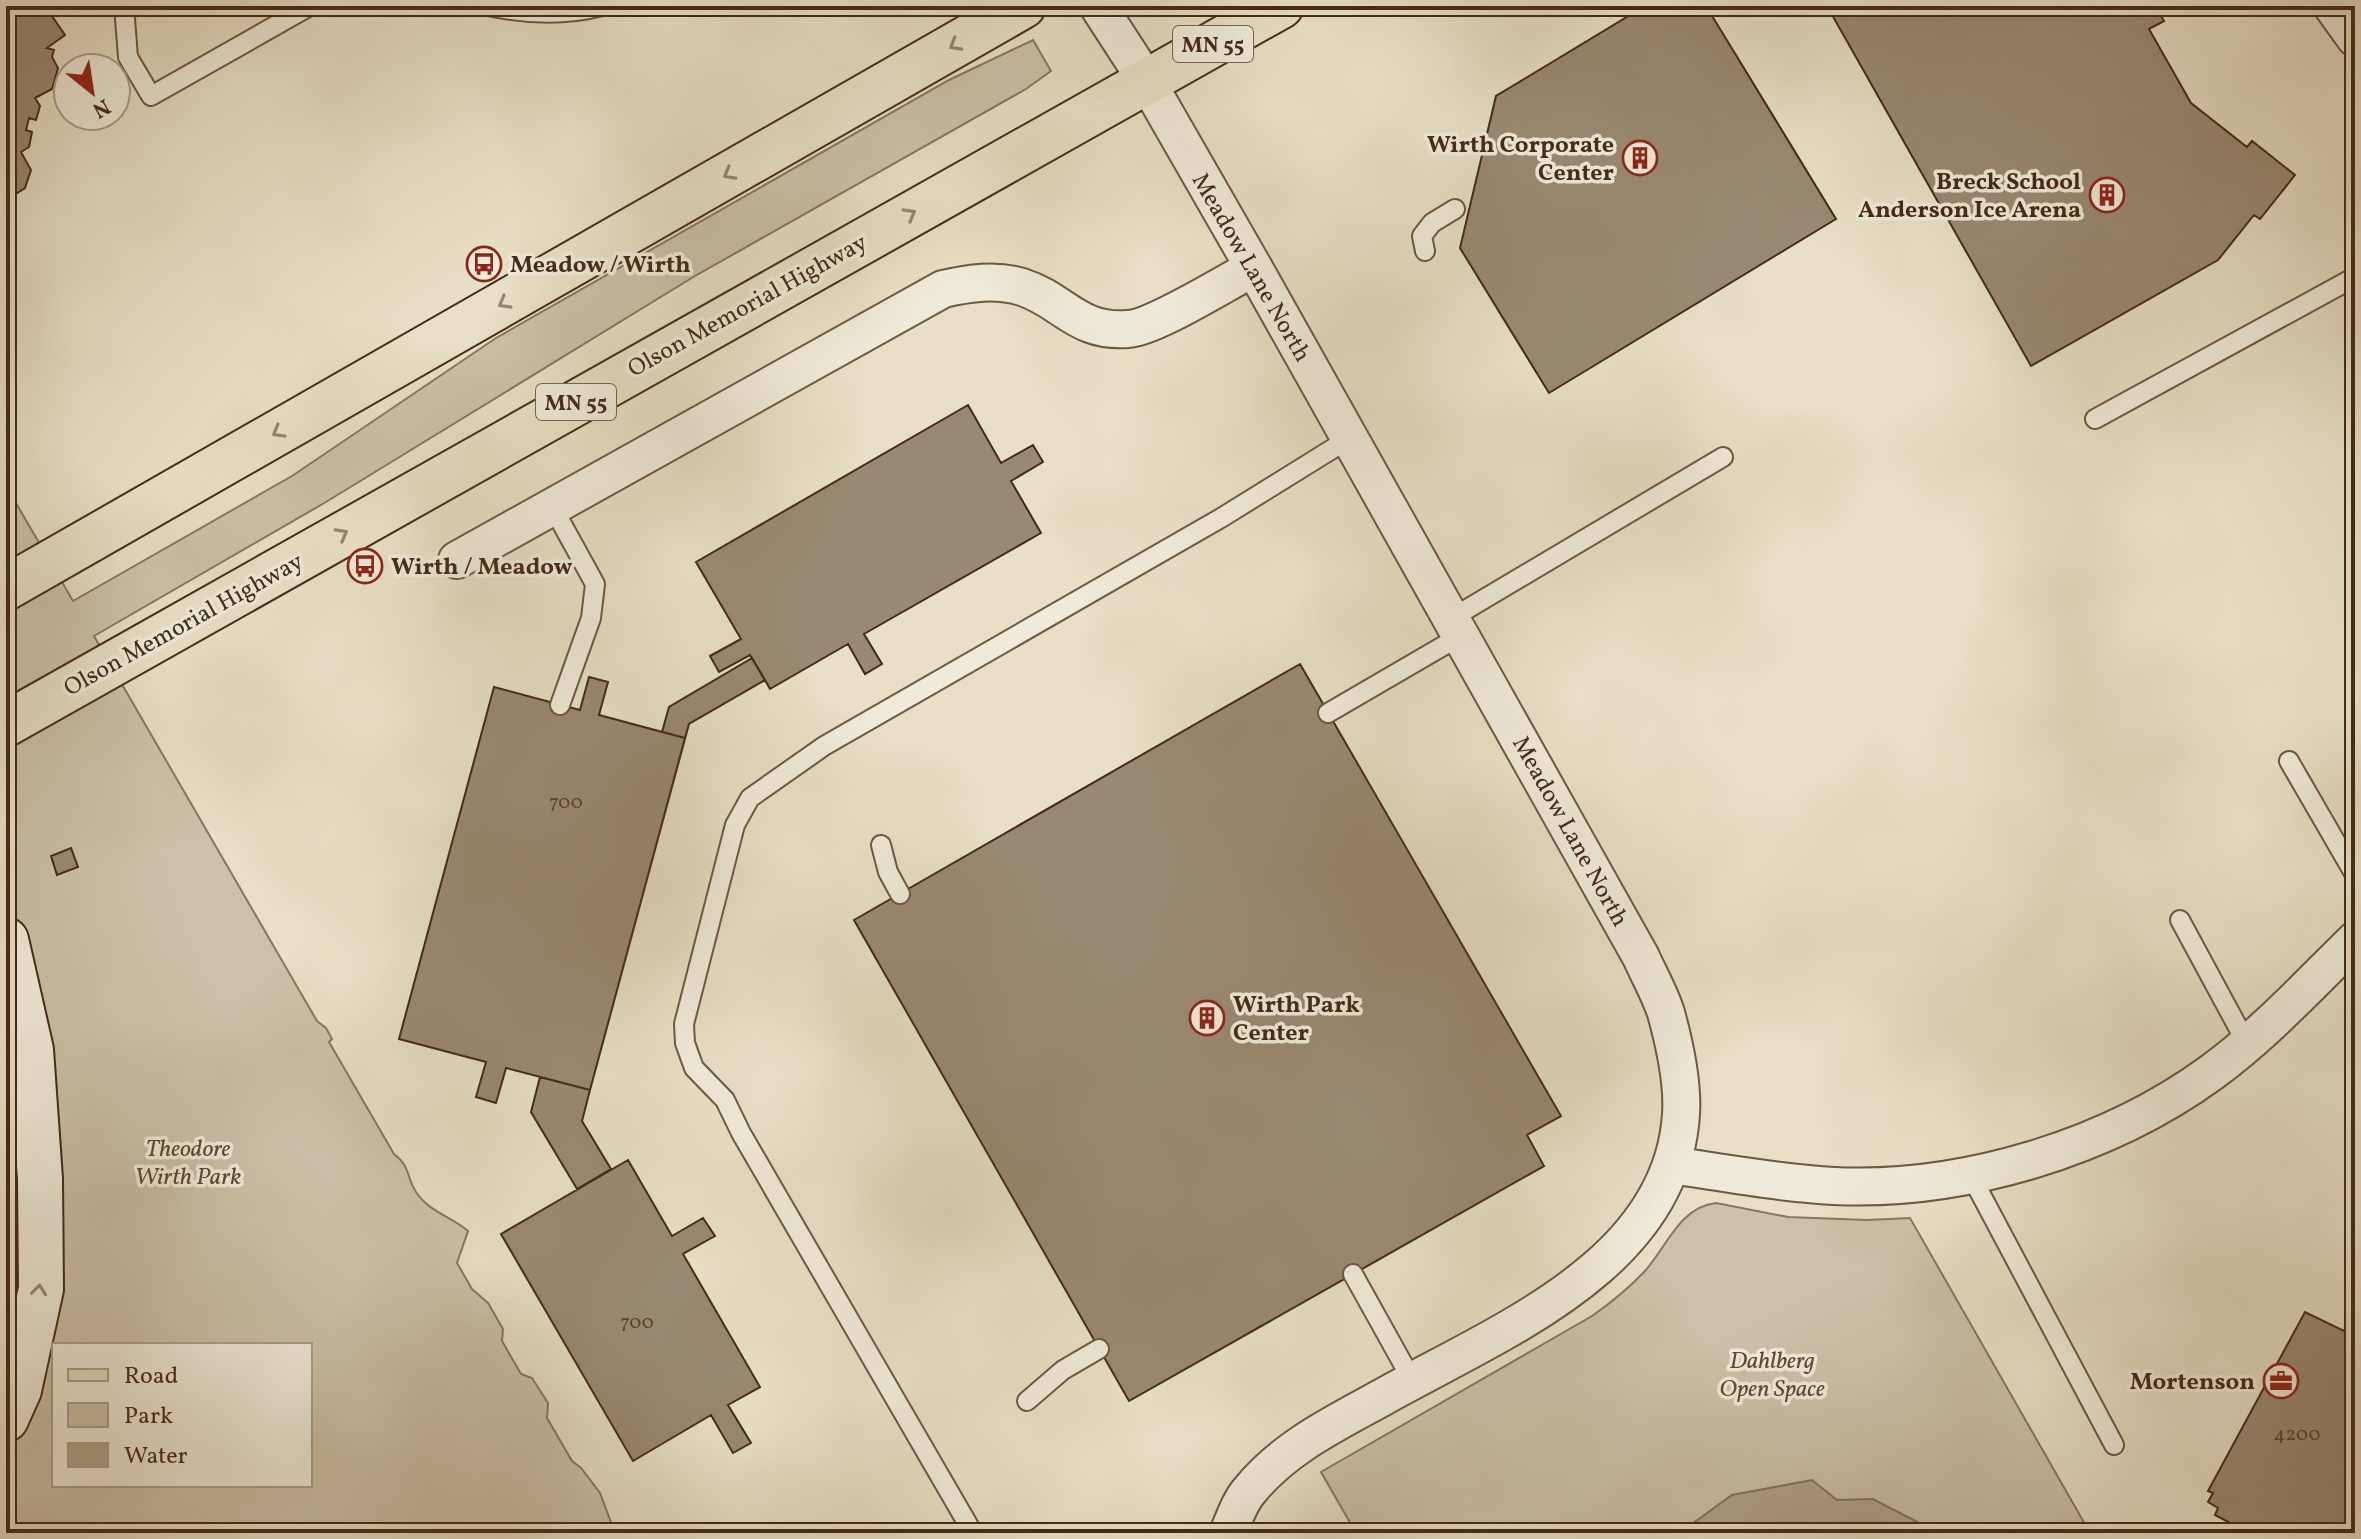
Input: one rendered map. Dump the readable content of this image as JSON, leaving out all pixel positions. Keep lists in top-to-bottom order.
{
  "streets": {
    "main road": ["MN 55", "Olson Memorial Highway"],
    "street": ["Meadow Lane North"]
  },
  "crossings": [
    ["Meadow Lane North", "Olson Memorial Highway"]
  ],
  "parks": ["Theodore Wirth Park", "Dahlberg Open Space"],
  "places": {
    "building": ["Wirth Corporate Center", "Breck School Anderson Ice Arena", "Wirth Park Center"],
    "bus stop": ["Meadow / Wirth", "Wirth / Meadow"],
    "office": ["Mortenson"]
  },
  "house_numbers": ["700", "700", "4200"],
  "legend": ["Road", "Park", "Water"],
  "north": "bottom right"
}
